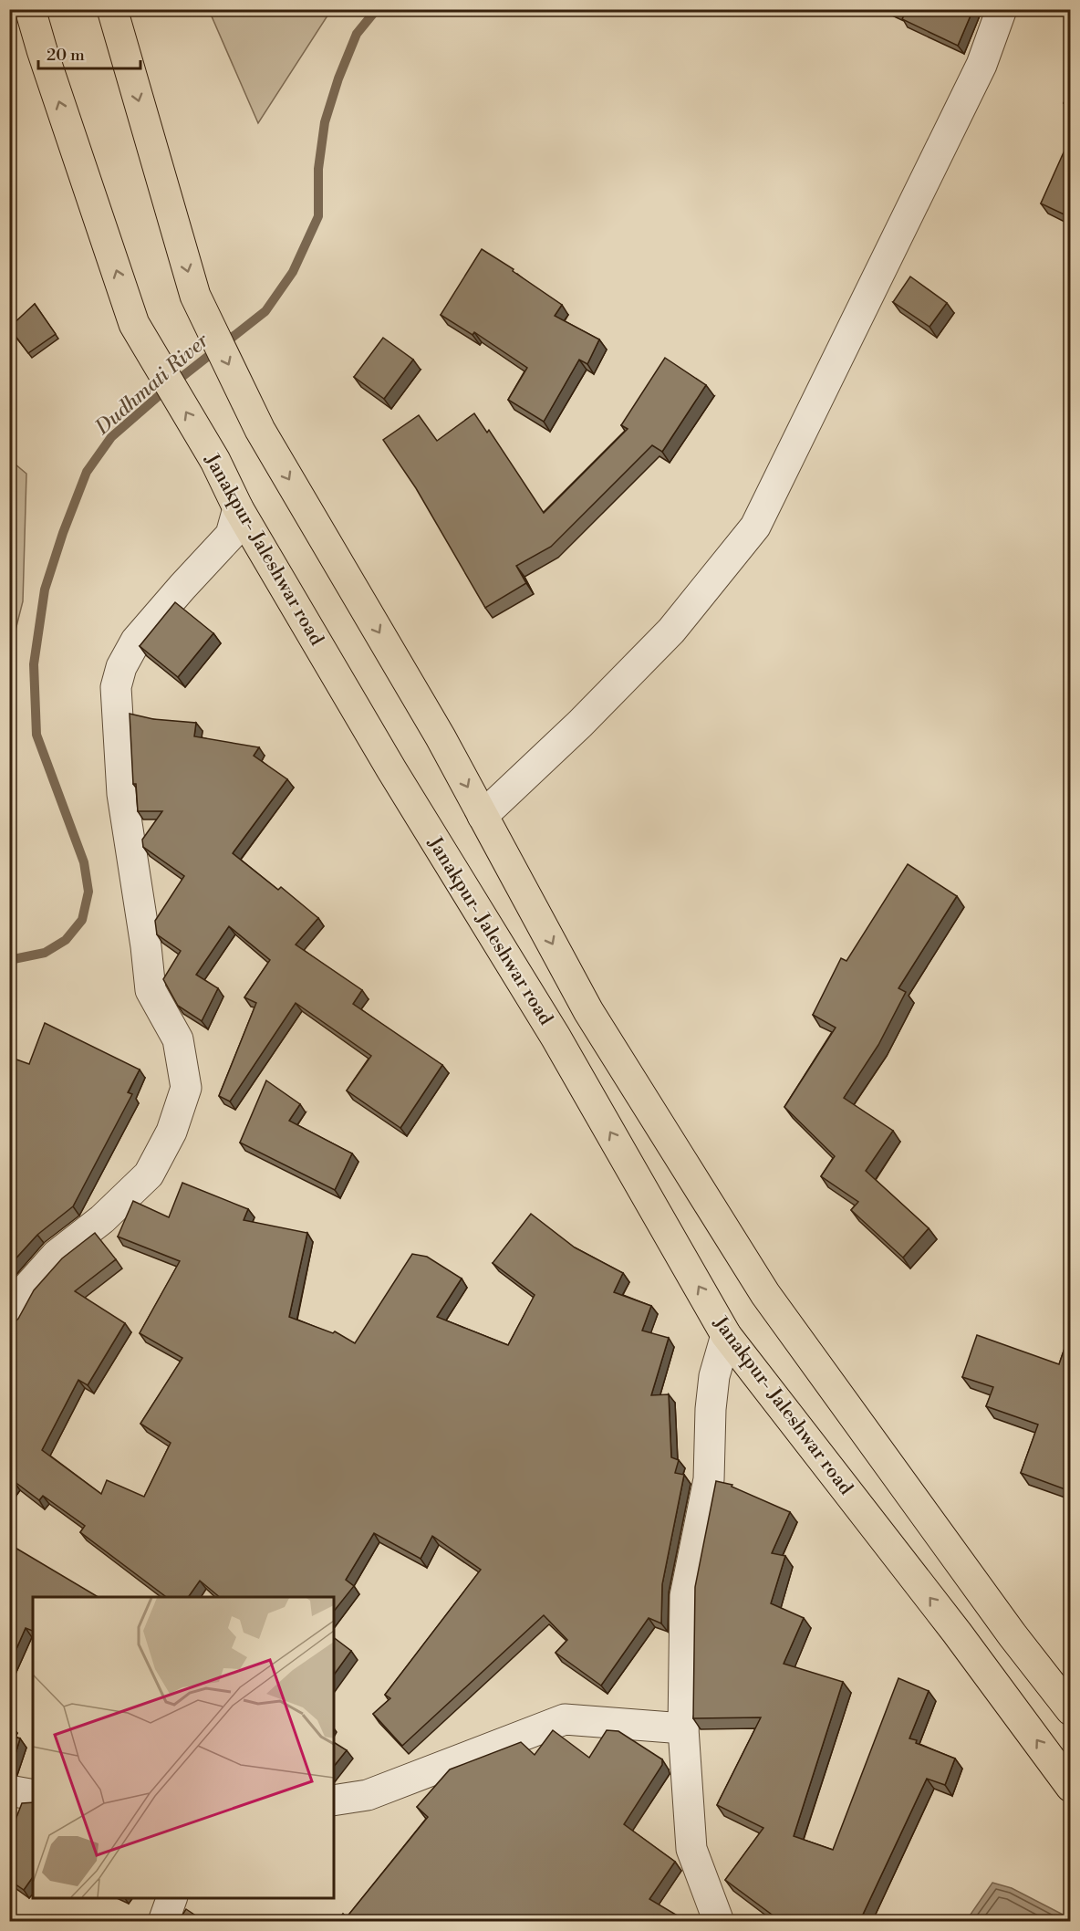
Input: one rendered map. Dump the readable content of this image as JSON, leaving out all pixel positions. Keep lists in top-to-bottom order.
{
  "streets": {
    "highway": ["Janakpur- Jaleshwar road"]
  },
  "water": ["Dudhmati River"],
  "scale_bar": "20 m"
}
